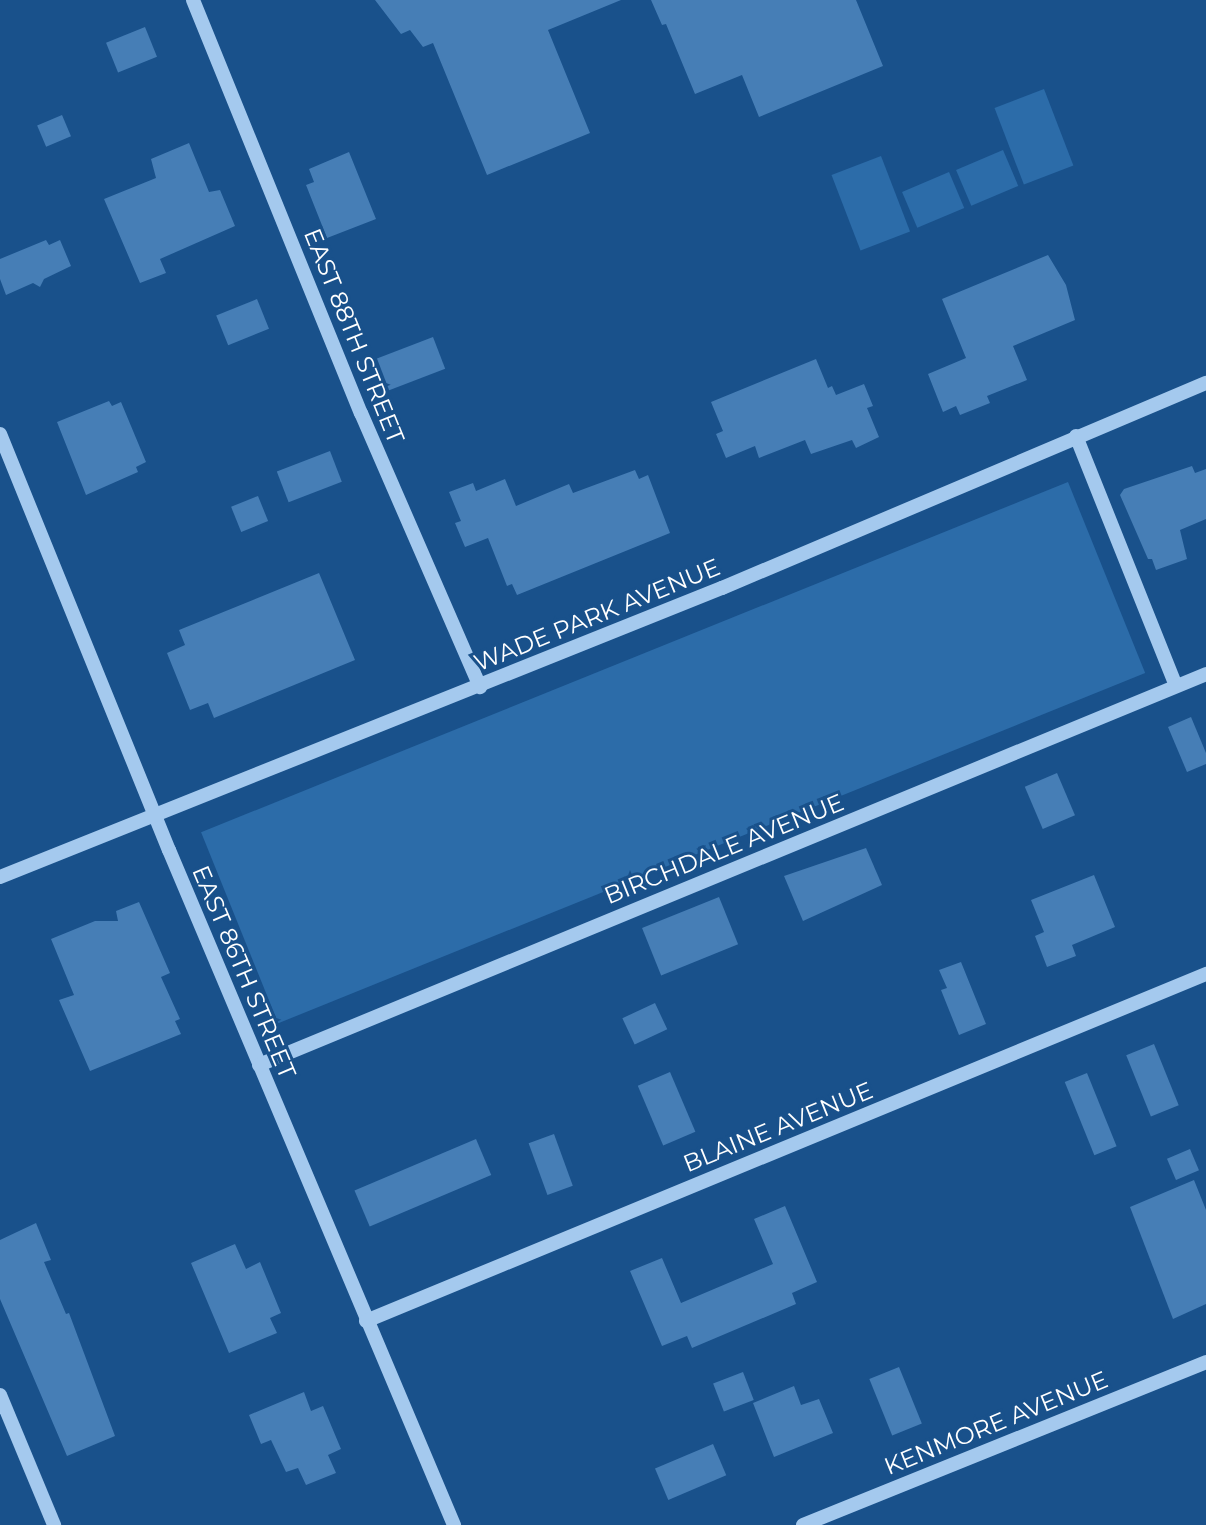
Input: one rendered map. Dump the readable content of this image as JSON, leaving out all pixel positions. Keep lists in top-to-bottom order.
{
  "streets": {
    "street": [
      "EAST 88TH STREET",
      "WADE PARK AVENUE",
      "BIRCHDALE AVENUE",
      "EAST 86TH STREET",
      "BLAINE AVENUE",
      "KENMORE AVENUE"
    ]
  },
  "crossings": [
    ["EAST 88TH STREET", "WADE PARK AVENUE"],
    ["WADE PARK AVENUE", "EAST 86TH STREET"],
    ["BIRCHDALE AVENUE", "EAST 86TH STREET"],
    ["EAST 86TH STREET", "BLAINE AVENUE"]
  ]
}
